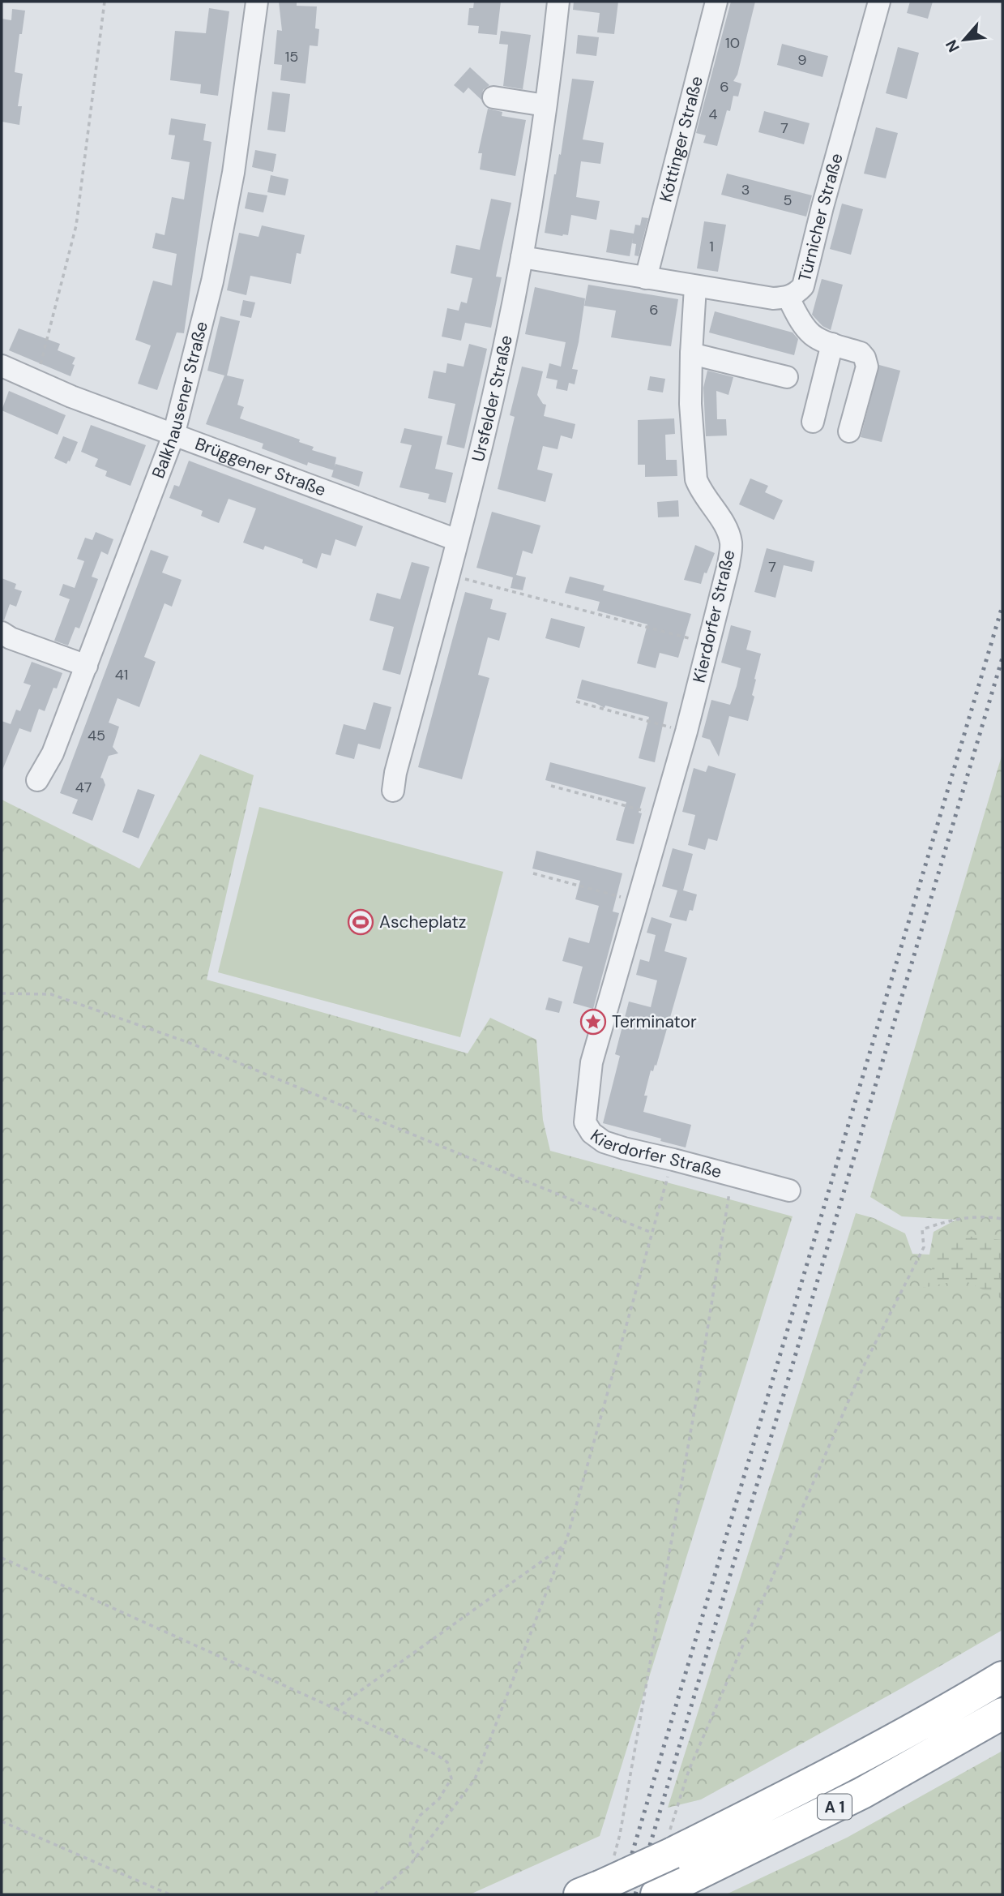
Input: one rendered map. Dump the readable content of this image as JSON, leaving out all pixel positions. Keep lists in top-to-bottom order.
{
  "streets": {
    "highway": ["A 1"],
    "street": [
      "Köttinger Straße",
      "Türnicher Straße",
      "Ursfelder Straße",
      "Balkhausener Straße",
      "Brüggener Straße",
      "Kierdorfer Straße"
    ]
  },
  "crossings": [
    ["Köttinger Straße", "Türnicher Straße"],
    ["Türnicher Straße", "Ursfelder Straße"],
    ["Türnicher Straße", "Kierdorfer Straße"],
    ["Ursfelder Straße", "Brüggener Straße"],
    ["Balkhausener Straße", "Brüggener Straße"]
  ],
  "places": {
    "sports": ["Ascheplatz"],
    "place": ["Terminator"]
  },
  "house_numbers": [
    "10",
    "15",
    "9",
    "6",
    "4",
    "7",
    "3",
    "5",
    "1",
    "6",
    "7",
    "41",
    "45",
    "47"
  ],
  "north": "bottom left"
}
